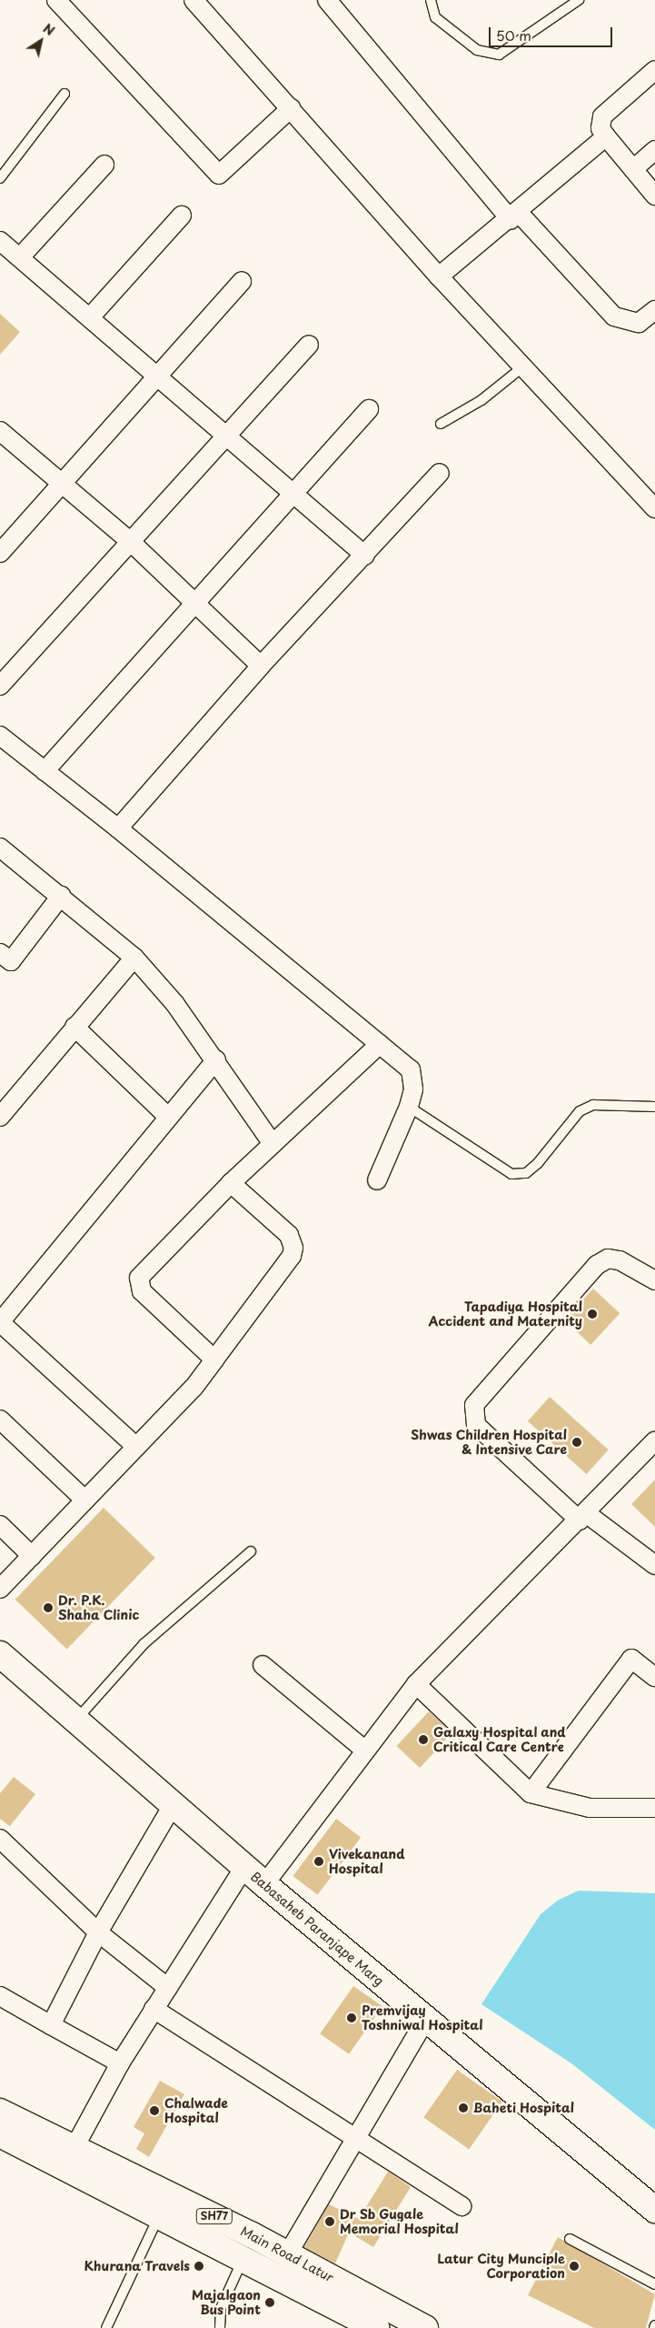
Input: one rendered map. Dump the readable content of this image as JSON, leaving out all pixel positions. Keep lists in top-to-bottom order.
{
  "streets": {
    "main road": ["Babasaheb Paranjape Marg", "SH77", "Main Road Latur"]
  },
  "places": [
    "Tapadiya Hospital Accident and Maternity",
    "Shwas Children Hospital & Intensive Care",
    "Dr. P.K. Shaha Clinic",
    "Galaxy Hospital and Critical Care Centre",
    "Vivekanand Hospital",
    "Premvijay Toshniwal Hospital",
    "Baheti Hospital",
    "Chalwade Hospital",
    "Dr Sb Gugale Memorial Hospital",
    "Khurana Travels",
    "Latur City Munciple Corporation",
    "Majalgaon Bus Point"
  ],
  "scale_bar": "50 m",
  "north": "top right"
}
